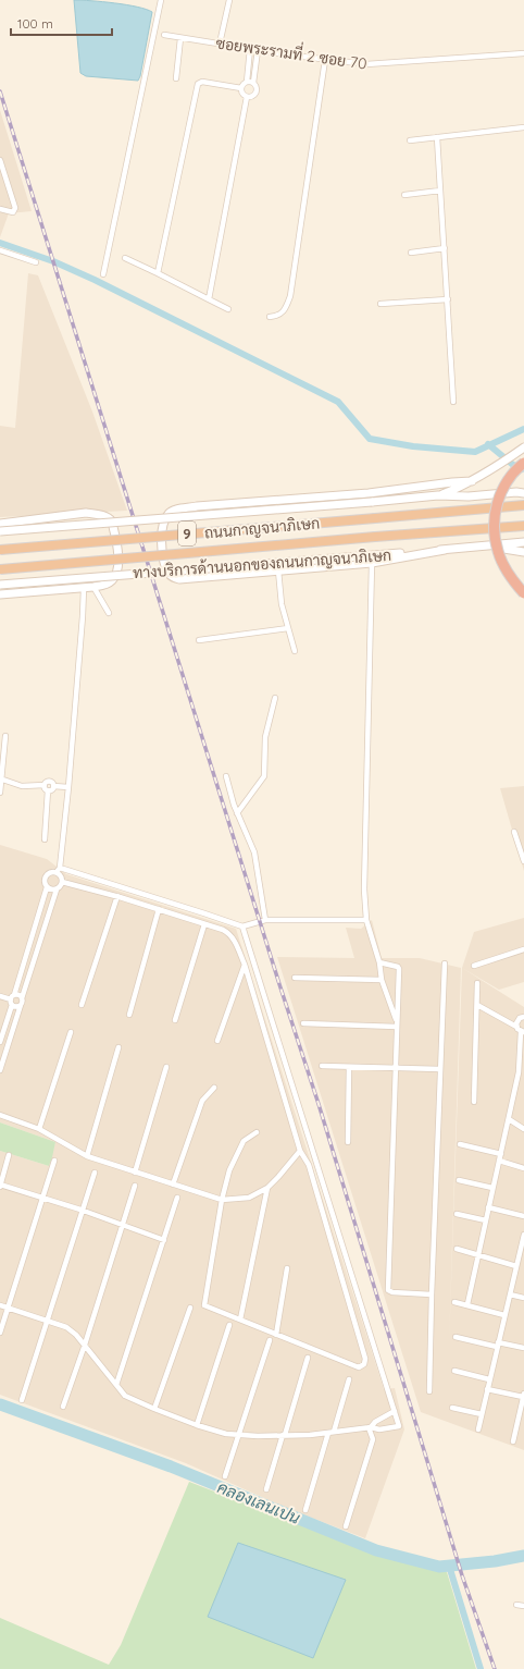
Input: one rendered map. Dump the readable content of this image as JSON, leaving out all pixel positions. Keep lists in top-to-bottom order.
{
  "streets": {
    "highway": ["ถนนกาญจนาภิเษก", "9"],
    "main road": ["ทางบริการด้านนอกของถนนกาญจนาภิเษก"],
    "street": ["ซอยพระรามที่ 2 ซอย 70"]
  },
  "water": ["คลองเลนเปน"],
  "scale_bar": "100 m"
}
